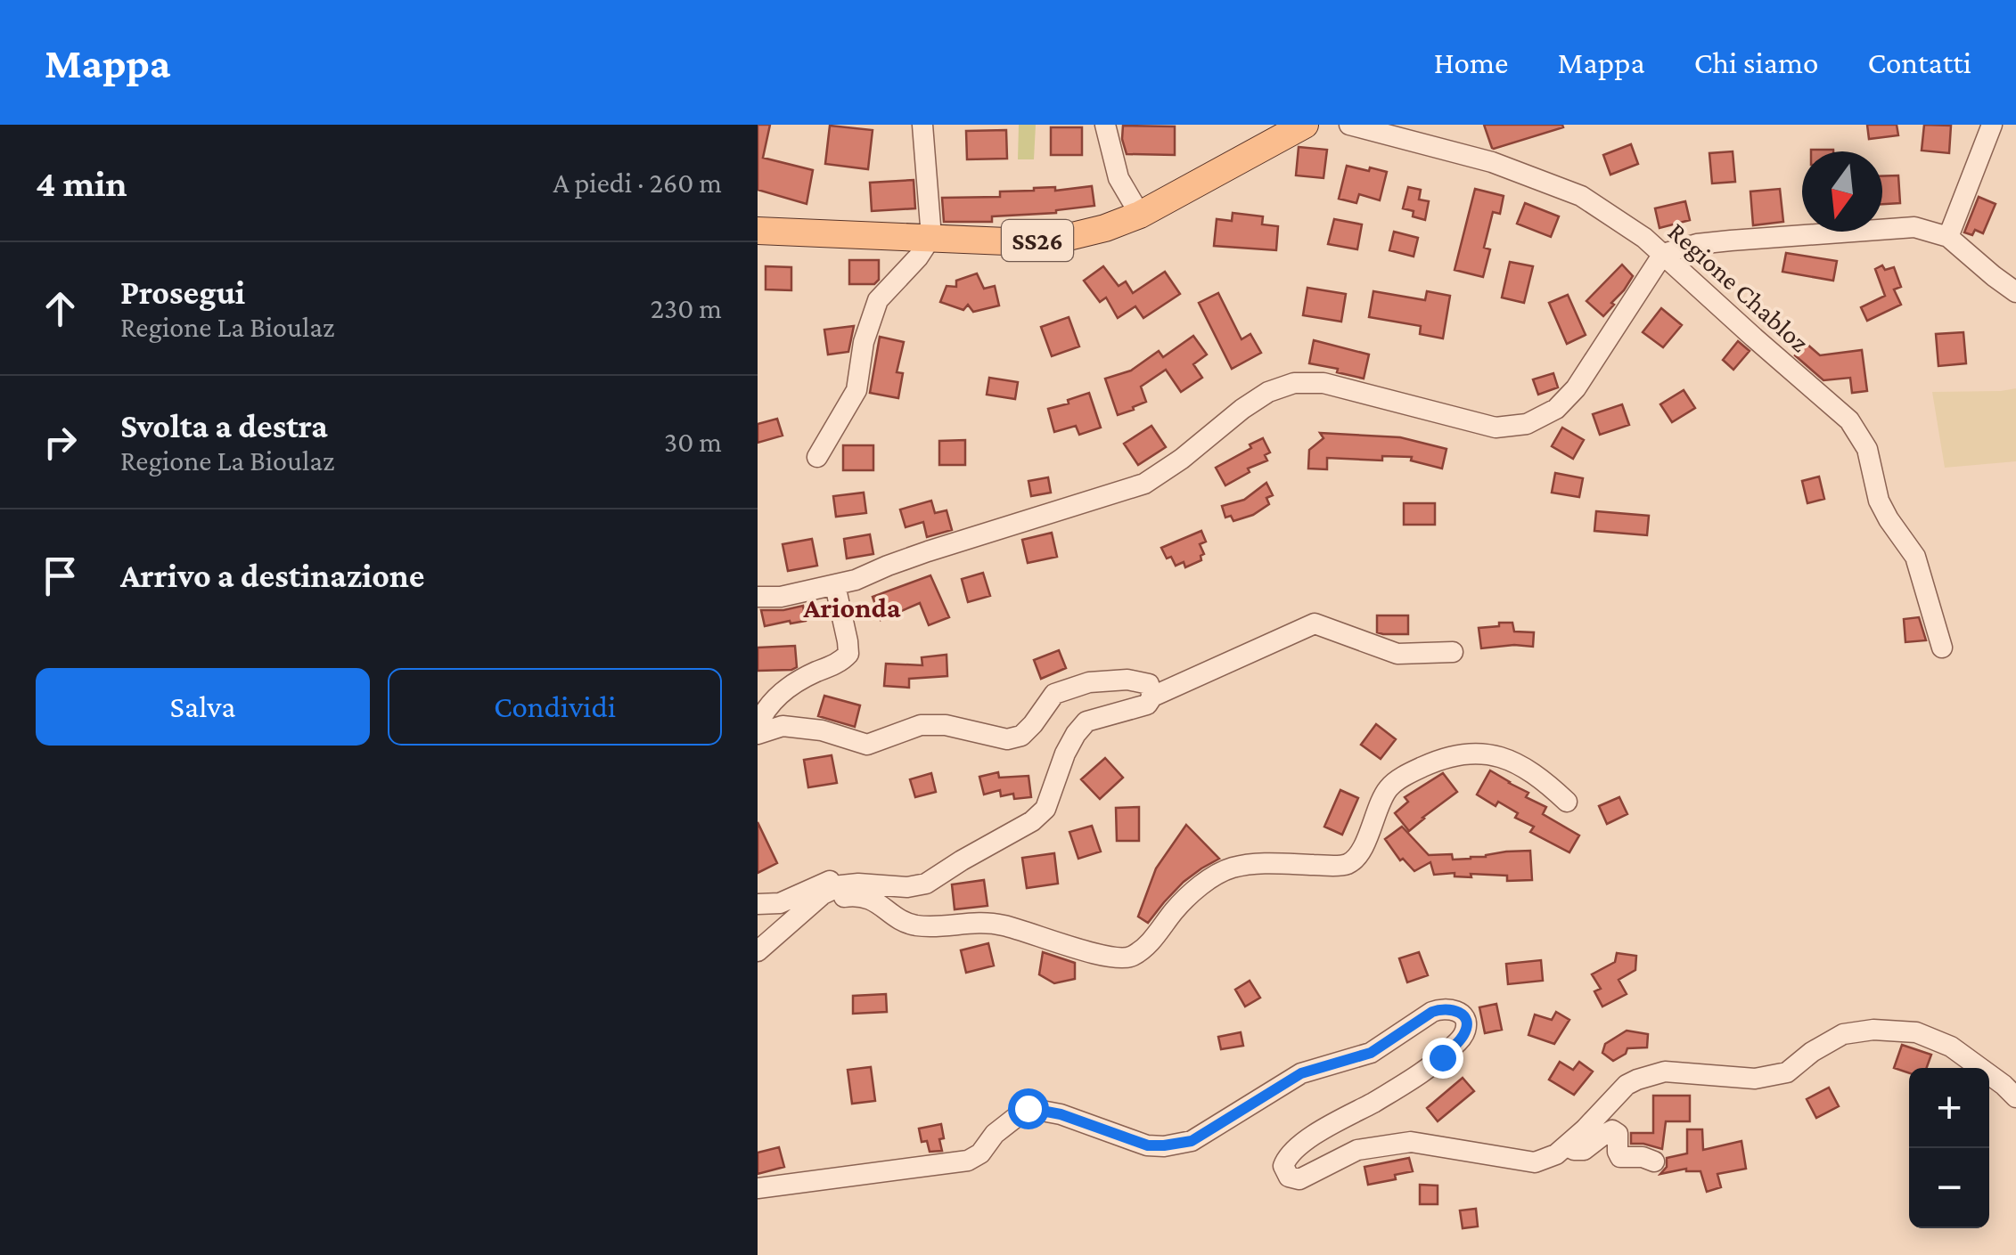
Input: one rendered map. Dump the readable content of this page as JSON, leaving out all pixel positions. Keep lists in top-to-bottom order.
{
  "streets": {
    "main road": ["SS26"],
    "street": ["Regione Chabloz"]
  },
  "districts": ["Arionda"],
  "north": "bottom",
  "page": {
    "header": "Mappa",
    "nav": [
      "Home",
      "Mappa",
      "Chi siamo",
      "Contatti"
    ],
    "heading": ["4 min", "A piedi · 260 m"],
    "list": [
      ["Prosegui", "Regione La Bioulaz", "230 m"],
      ["Svolta a destra", "Regione La Bioulaz", "30 m"],
      "Arrivo a destinazione"
    ],
    "buttons": ["Salva", "Condividi"],
    "map_buttons": ["+", "−"]
  }
}
